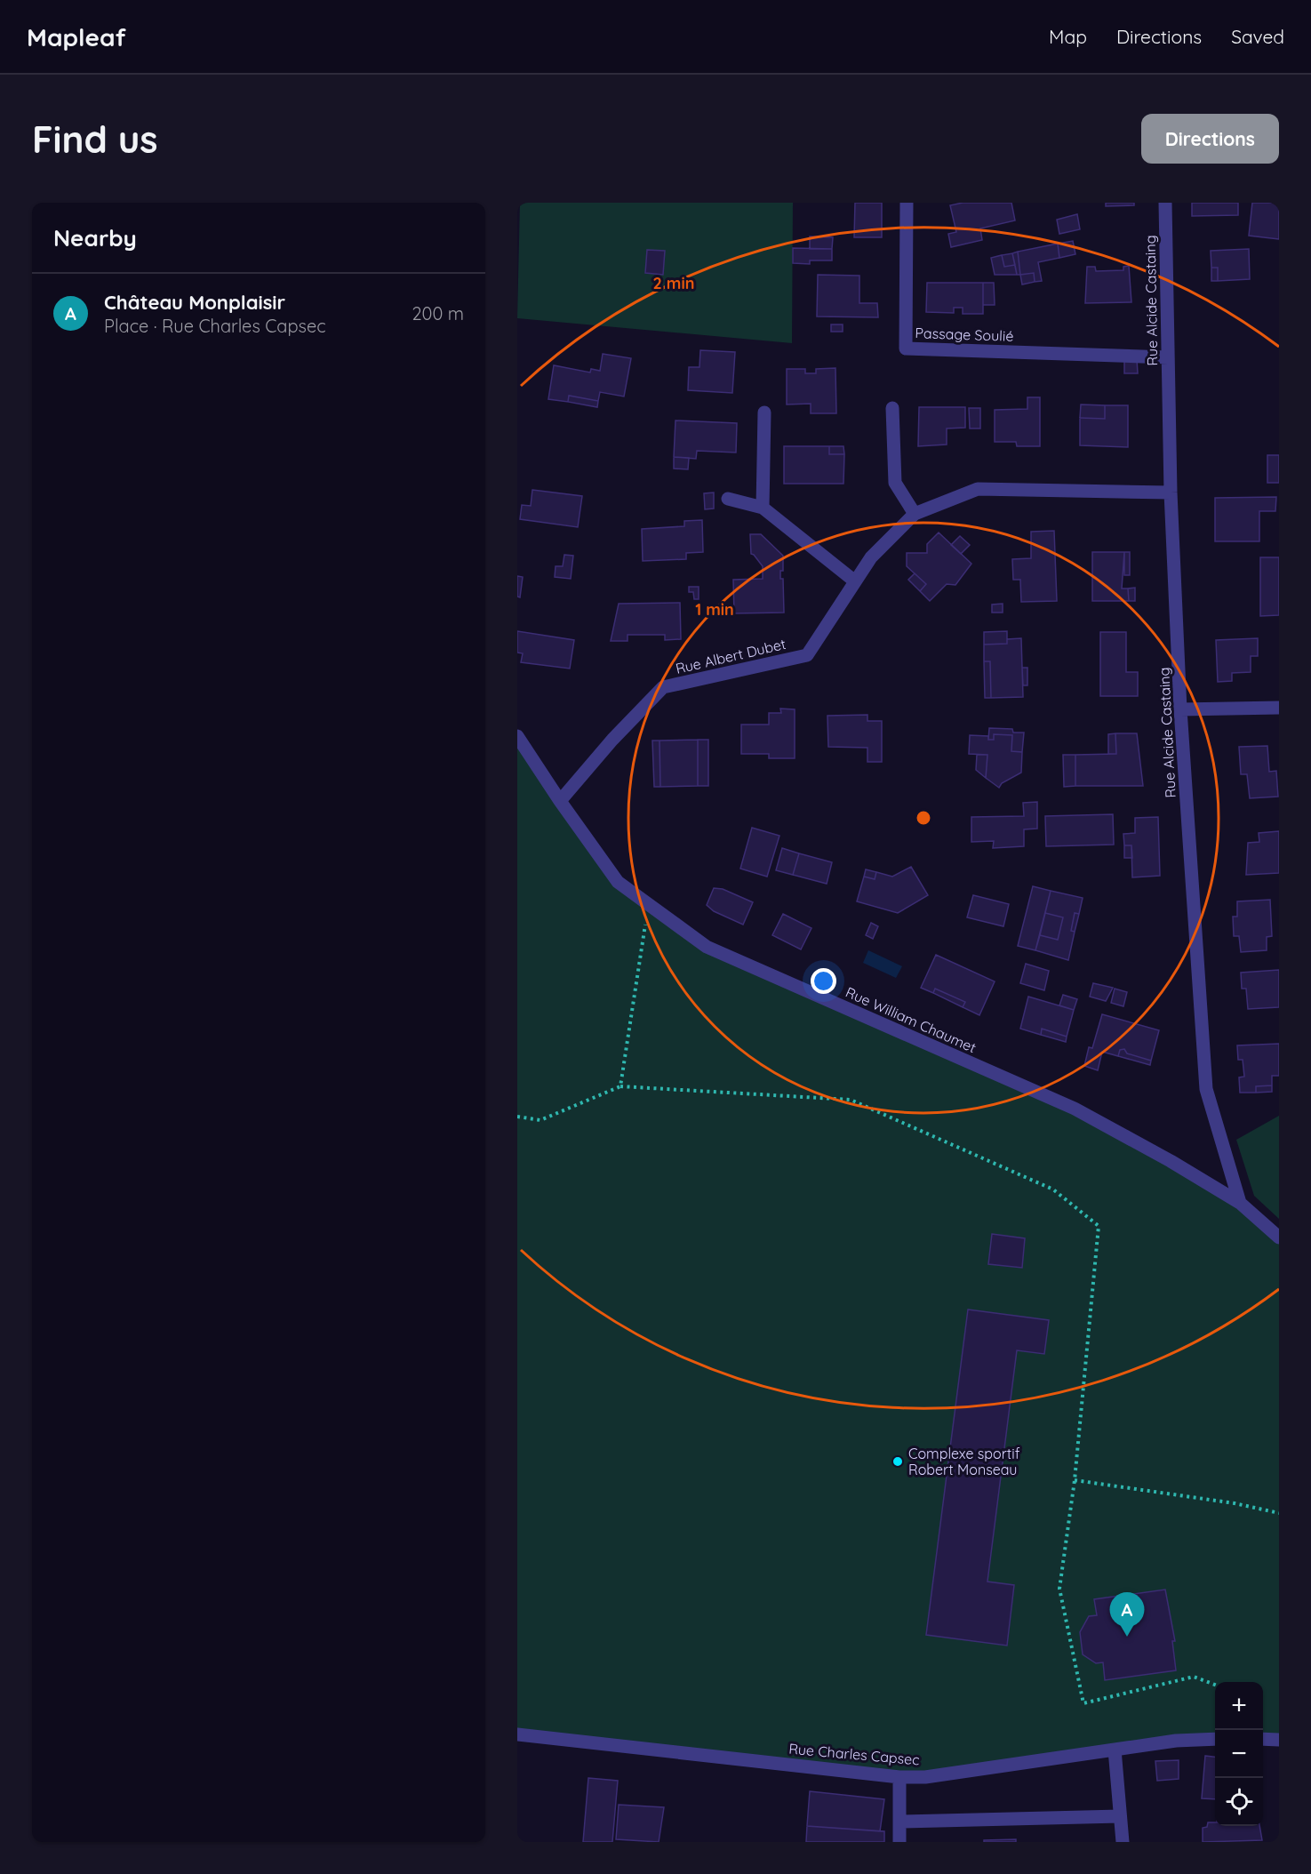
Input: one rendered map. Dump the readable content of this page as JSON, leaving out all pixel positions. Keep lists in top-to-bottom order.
{
  "streets": {
    "street": [
      "Rue Alcide Castaing",
      "Passage Soulié",
      "Rue Albert Dubet",
      "Rue William Chaumet",
      "Rue Charles Capsec"
    ]
  },
  "crossings": [
    ["Rue Alcide Castaing", "Passage Soulié"],
    ["Rue Alcide Castaing", "Rue Albert Dubet"],
    ["Rue Alcide Castaing", "Rue William Chaumet"],
    ["Rue Albert Dubet", "Rue William Chaumet"]
  ],
  "places": ["Complexe sportif Robert Monseau"],
  "page": {
    "header": "Mapleaf",
    "nav": ["Map", "Directions", "Saved"],
    "buttons": "Directions",
    "title": "Find us",
    "heading": "Nearby",
    "list": [
      {
        "mark": "A",
        "name": "Château Monplaisir",
        "note": "Place · Rue Charles Capsec",
        "value": "200 m"
      }
    ],
    "pins": "A",
    "map_buttons": ["+", "−"]
  },
  "rings": ["2 min", "1 min"]
}
